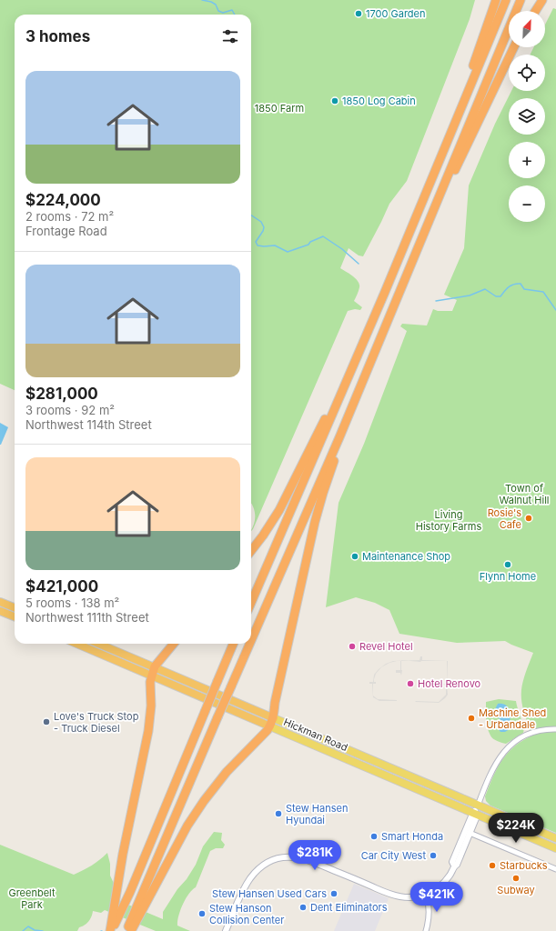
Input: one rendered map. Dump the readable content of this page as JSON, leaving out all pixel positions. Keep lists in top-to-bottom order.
{
  "streets": {
    "highway": ["Hickman Road"]
  },
  "parks": [
    "1850 Farm",
    "Town of Walnut Hill",
    "Living History Farms",
    "Greenbelt Park"
  ],
  "places": [
    "1700 Garden",
    "1850 Log Cabin",
    "Rosie's Cafe",
    "Maintenance Shop",
    "Flynn Home",
    "Revel Hotel",
    "Hotel Renovo",
    "Machine Shed - Urbandale",
    "Love's Truck Stop - Truck Diesel",
    "Stew Hansen Hyundai",
    "Smart Honda",
    "Car City West",
    "Starbucks",
    "Subway",
    "Stew Hansen Used Cars",
    "Dent Eliminators",
    "Stew Hanson Collision Center"
  ],
  "north": "top right",
  "page": {
    "map_buttons": ["+", "−"],
    "heading": "3 homes",
    "list": [
      {
        "name": "$224,000",
        "note": "2 rooms · 72 m² · Frontage Road"
      },
      {
        "name": "$281,000",
        "note": "3 rooms · 92 m² · Northwest 114th Street"
      },
      {
        "name": "$421,000",
        "note": "5 rooms · 138 m² · Northwest 111th Street"
      }
    ],
    "price": ["$224K", "$281K", "$421K"]
  }
}
